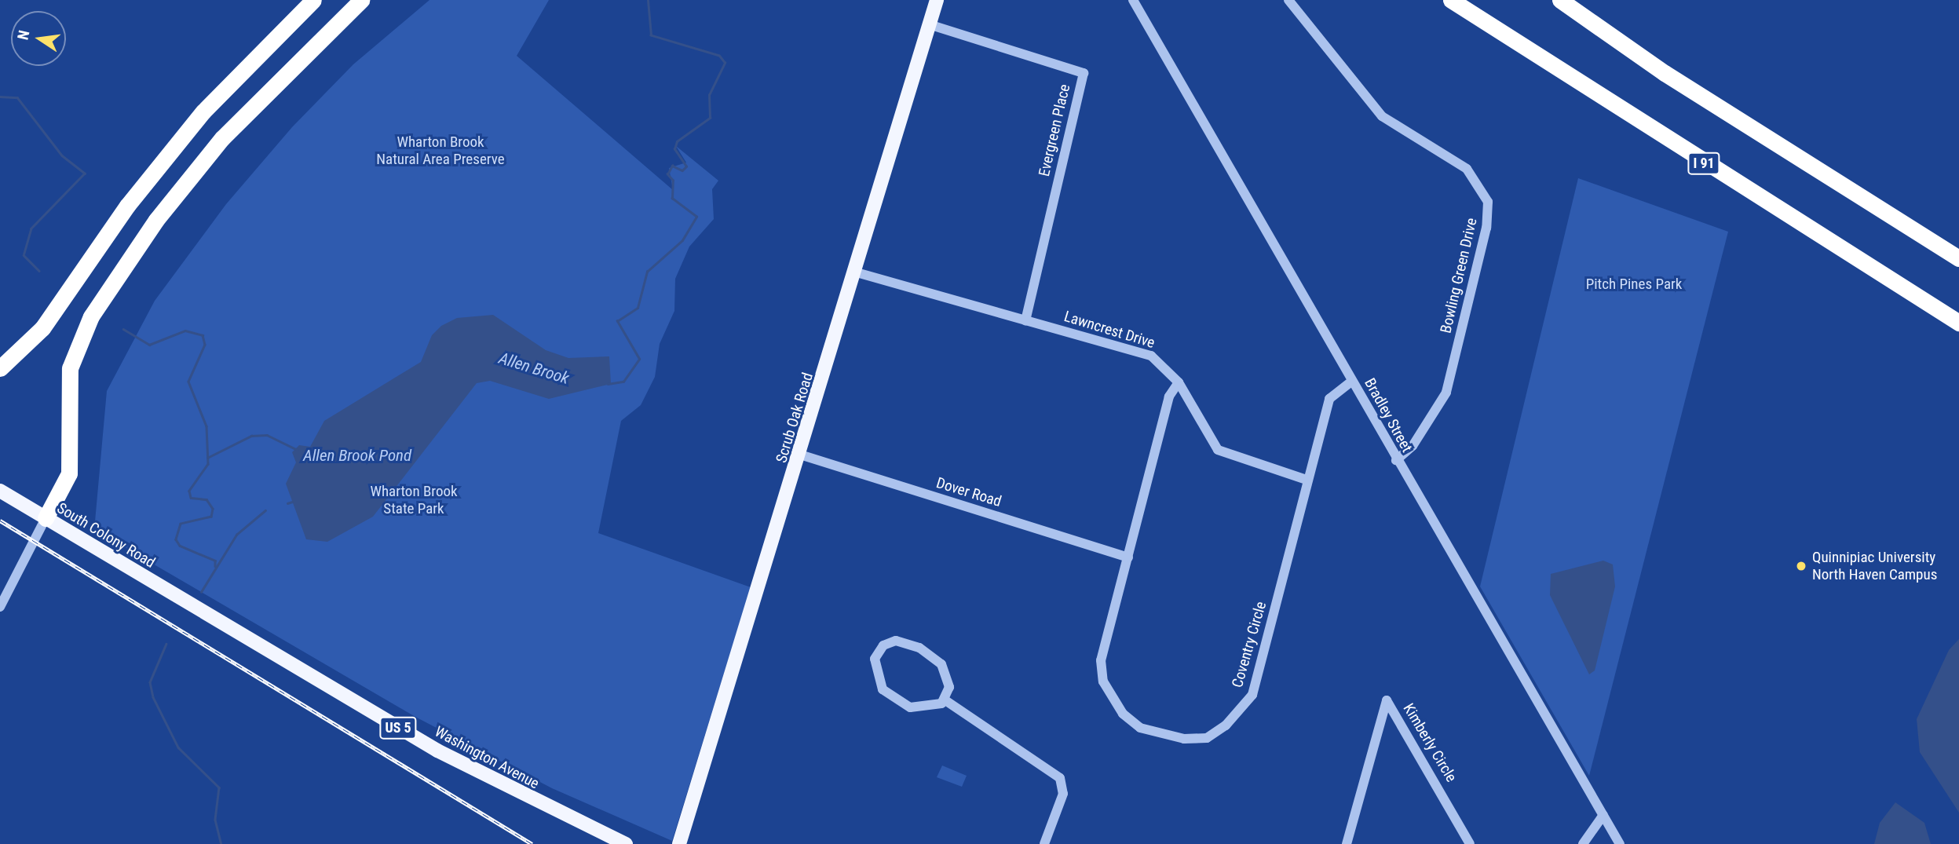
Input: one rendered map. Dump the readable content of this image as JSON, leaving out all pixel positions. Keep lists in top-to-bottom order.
{
  "streets": {
    "highway": ["I 91"],
    "main road": [
      "Scrub Oak Road",
      "South Colony Road",
      "US 5",
      "Washington Avenue"
    ],
    "street": [
      "Evergreen Place",
      "Bowling Green Drive",
      "Lawncrest Drive",
      "Bradley Street",
      "Dover Road",
      "Coventry Circle",
      "Kimberly Circle"
    ]
  },
  "crossings": [
    ["Evergreen Place", "Lawncrest Drive"],
    ["Evergreen Place", "Scrub Oak Road"],
    ["Bowling Green Drive", "Bradley Street"],
    ["Lawncrest Drive", "Scrub Oak Road"],
    ["Lawncrest Drive", "Coventry Circle"],
    ["Bradley Street", "Coventry Circle"],
    ["Scrub Oak Road", "Dover Road"],
    ["Dover Road", "Coventry Circle"],
    ["South Colony Road", "Washington Avenue"]
  ],
  "water": ["Allen Brook", "Allen Brook Pond"],
  "parks": ["Wharton Brook Natural Area Preserve", "Pitch Pines Park", "Wharton Brook State Park"],
  "places": ["Quinnipiac University North Haven Campus"],
  "north": "left"
}
